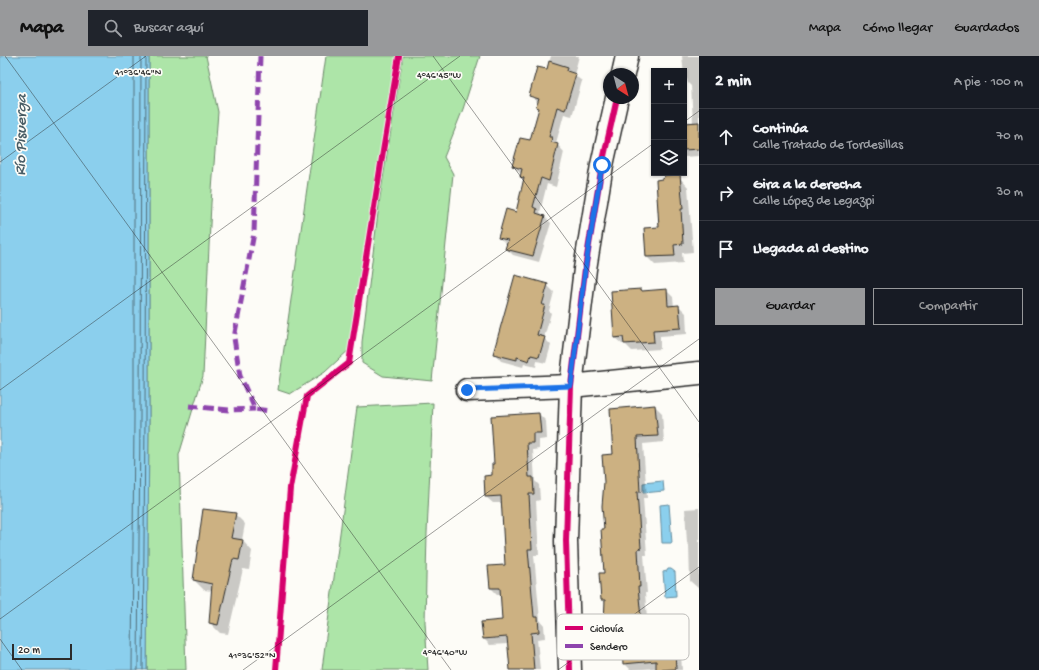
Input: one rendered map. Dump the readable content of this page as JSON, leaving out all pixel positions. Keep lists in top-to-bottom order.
{
  "water": ["Río Pisuerga"],
  "legend": ["Ciclovía", "Sendero"],
  "scale_bar": "20 m",
  "north": "bottom right",
  "page": {
    "header": "Mapa",
    "search": "Buscar aquí",
    "nav": ["Mapa", "Cómo llegar", "Guardados"],
    "heading": ["2 min", "A pie · 100 m"],
    "map_buttons": ["+", "−"],
    "list": [
      ["Continúa", "Calle Tratado de Tordesillas", "70 m"],
      ["Gira a la derecha", "Calle López de Legazpi", "30 m"],
      "Llegada al destino"
    ],
    "buttons": ["Guardar", "Compartir"],
    "scale": "20 m"
  },
  "coordinates": [
    "41°36'46\"N",
    "4°46'45\"W",
    "4°46'40\"W",
    "41°36'52\"N"
  ]
}
